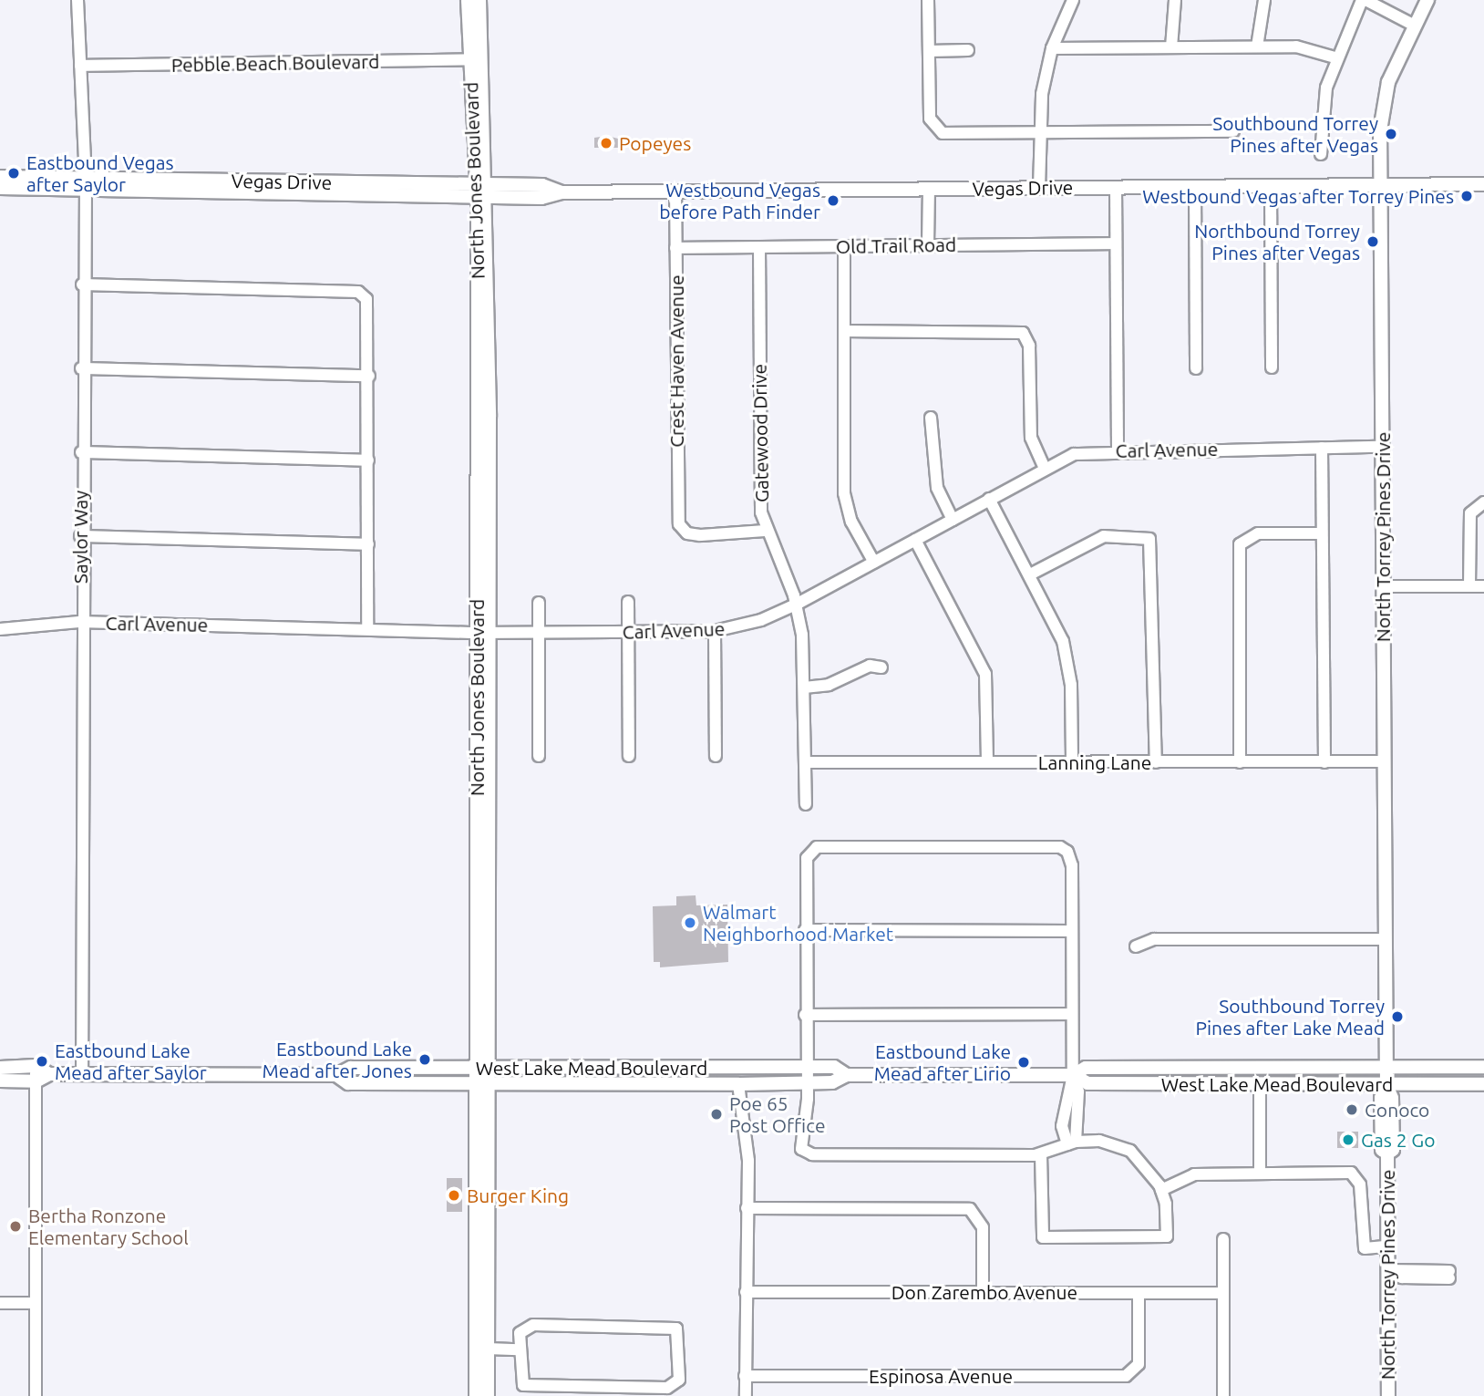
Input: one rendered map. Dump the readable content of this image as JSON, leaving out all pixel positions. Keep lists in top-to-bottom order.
{
  "streets": {
    "main road": [
      "North Jones Boulevard",
      "Vegas Drive",
      "North Torrey Pines Drive",
      "West Lake Mead Boulevard"
    ],
    "street": [
      "Pebble Beach Boulevard",
      "Old Trail Road",
      "Crest Haven Avenue",
      "Gatewood Drive",
      "Carl Avenue",
      "Saylor Way",
      "Lanning Lane",
      "Don Zarembo Avenue",
      "Espinosa Avenue"
    ]
  },
  "crossings": [
    ["Pebble Beach Boulevard", "North Jones Boulevard"],
    ["Pebble Beach Boulevard", "Saylor Way"],
    ["North Jones Boulevard", "Vegas Drive"],
    ["North Jones Boulevard", "Carl Avenue"],
    ["North Jones Boulevard", "West Lake Mead Boulevard"],
    ["Vegas Drive", "Crest Haven Avenue"],
    ["Vegas Drive", "Saylor Way"],
    ["Vegas Drive", "North Torrey Pines Drive"],
    ["Old Trail Road", "Crest Haven Avenue"],
    ["Old Trail Road", "Gatewood Drive"],
    ["Crest Haven Avenue", "Gatewood Drive"],
    ["Gatewood Drive", "Carl Avenue"],
    ["Gatewood Drive", "Lanning Lane"],
    ["Carl Avenue", "Saylor Way"],
    ["Carl Avenue", "North Torrey Pines Drive"],
    ["Saylor Way", "West Lake Mead Boulevard"],
    ["North Torrey Pines Drive", "Lanning Lane"],
    ["North Torrey Pines Drive", "West Lake Mead Boulevard"],
    ["Don Zarembo Avenue", "Espinosa Avenue"]
  ],
  "places": [
    "Southbound Torrey Pines after Vegas",
    "Popeyes",
    "Eastbound Vegas after Saylor",
    "Westbound Vegas after Torrey Pines",
    "Westbound Vegas before Path Finder",
    "Northbound Torrey Pines after Vegas",
    "Walmart Neighborhood Market",
    "Southbound Torrey Pines after Lake Mead",
    "Eastbound Lake Mead after Jones",
    "Eastbound Lake Mead after Saylor",
    "Eastbound Lake Mead after Lirio",
    "Conoco",
    "Poe 65 Post Office",
    "Gas 2 Go",
    "Burger King",
    "Bertha Ronzone Elementary School"
  ]
}
